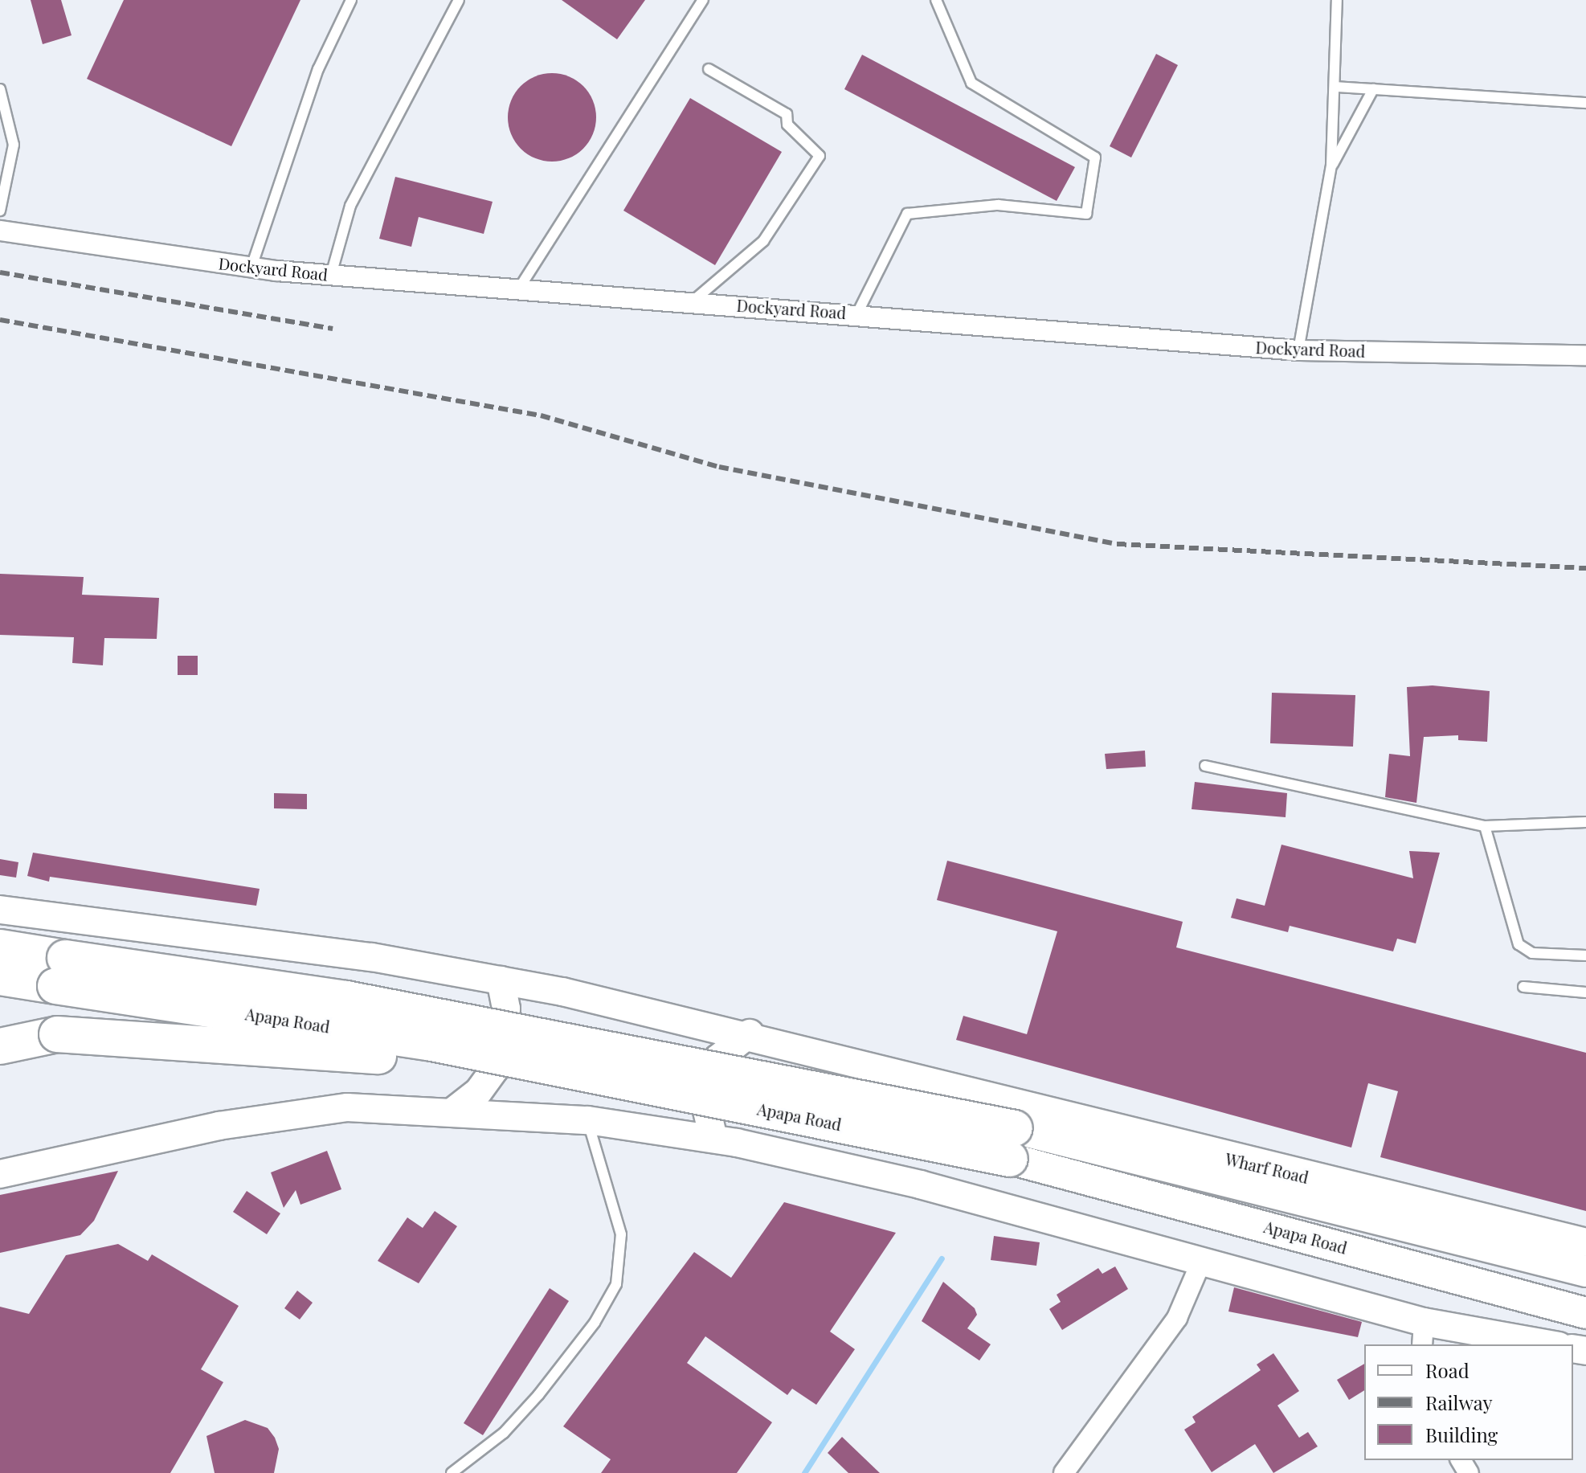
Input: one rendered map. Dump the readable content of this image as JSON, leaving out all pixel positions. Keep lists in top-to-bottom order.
{
  "streets": {
    "highway": ["Apapa Road"],
    "street": ["Dockyard Road", "Wharf Road"]
  },
  "legend": ["Road", "Railway", "Building"]
}
